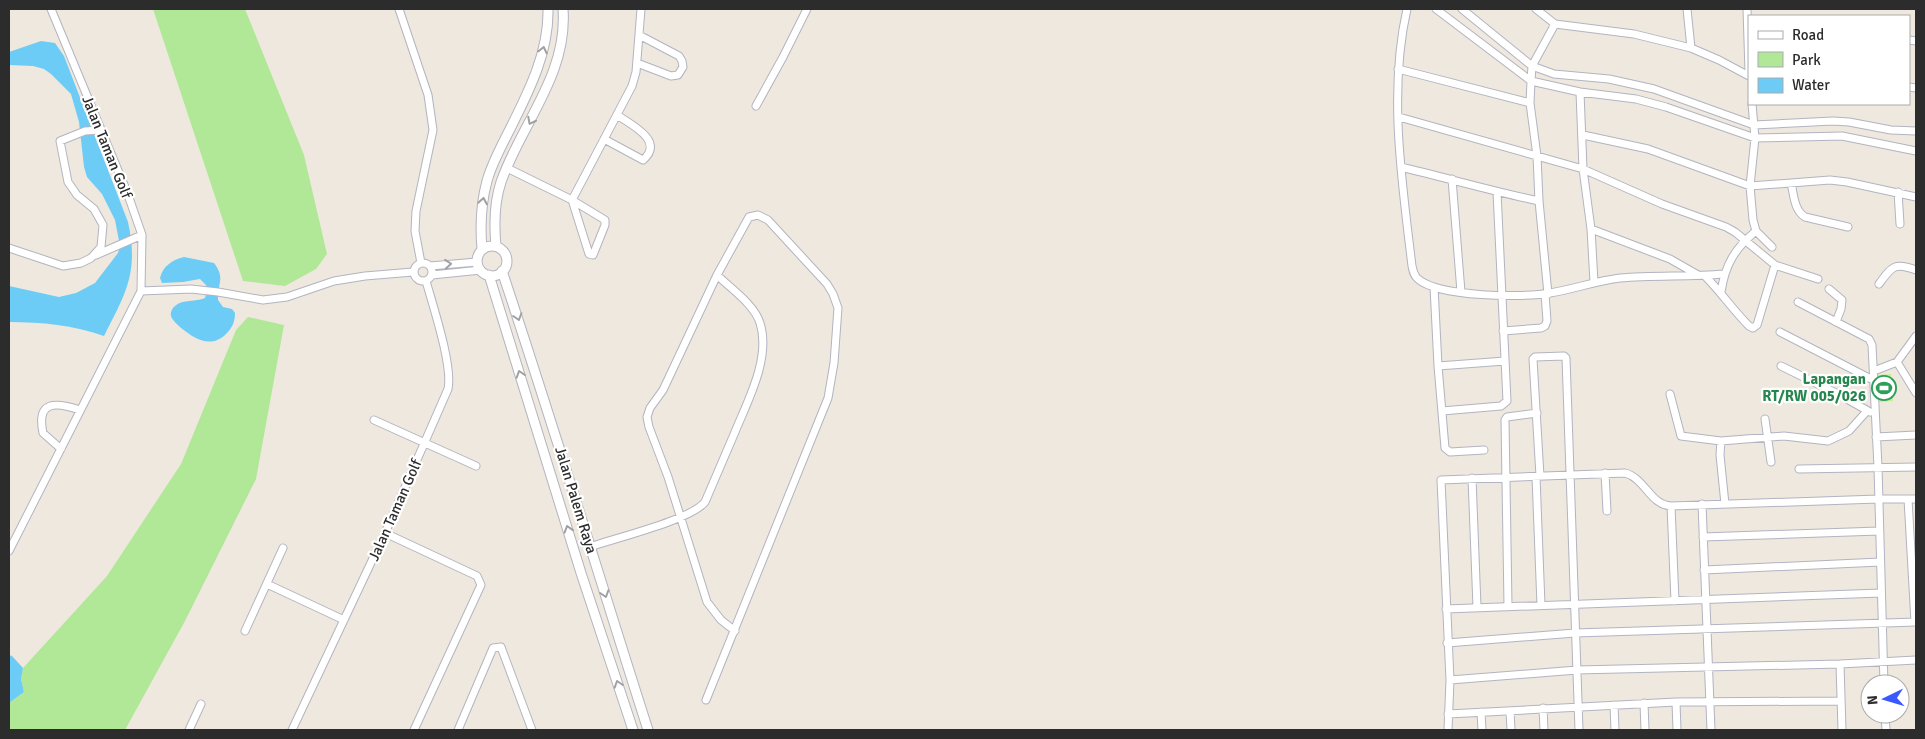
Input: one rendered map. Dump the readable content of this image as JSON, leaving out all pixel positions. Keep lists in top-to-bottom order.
{
  "streets": {
    "street": ["Jalan Taman Golf", "Jalan Palem Raya"]
  },
  "places": {
    "sports": ["Lapangan RT/RW 005/026"]
  },
  "legend": ["Road", "Park", "Water"],
  "north": "left"
}
